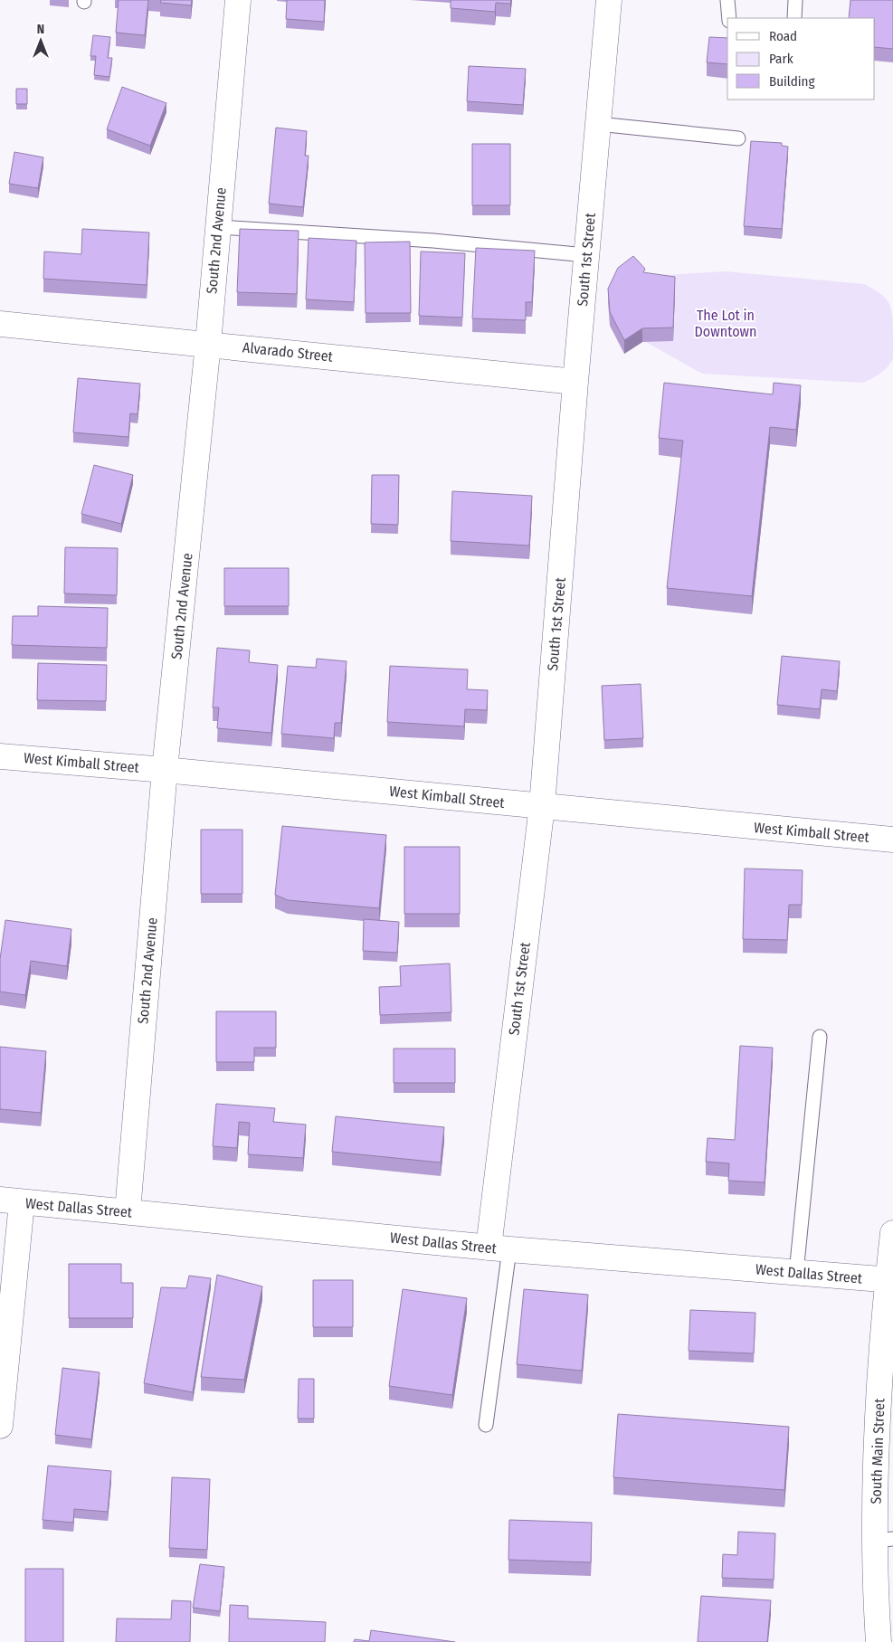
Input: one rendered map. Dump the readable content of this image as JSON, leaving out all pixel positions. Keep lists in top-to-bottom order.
{
  "streets": {
    "street": [
      "South 2nd Avenue",
      "South 1st Street",
      "Alvarado Street",
      "West Kimball Street",
      "West Dallas Street",
      "South Main Street"
    ]
  },
  "crossings": [
    ["South 2nd Avenue", "Alvarado Street"],
    ["South 2nd Avenue", "West Kimball Street"],
    ["South 2nd Avenue", "West Dallas Street"],
    ["South 1st Street", "Alvarado Street"],
    ["South 1st Street", "West Kimball Street"],
    ["South 1st Street", "West Dallas Street"],
    ["West Dallas Street", "South Main Street"]
  ],
  "parks": ["The Lot in Downtown"],
  "legend": ["Road", "Park", "Building"],
  "north": "top"
}
